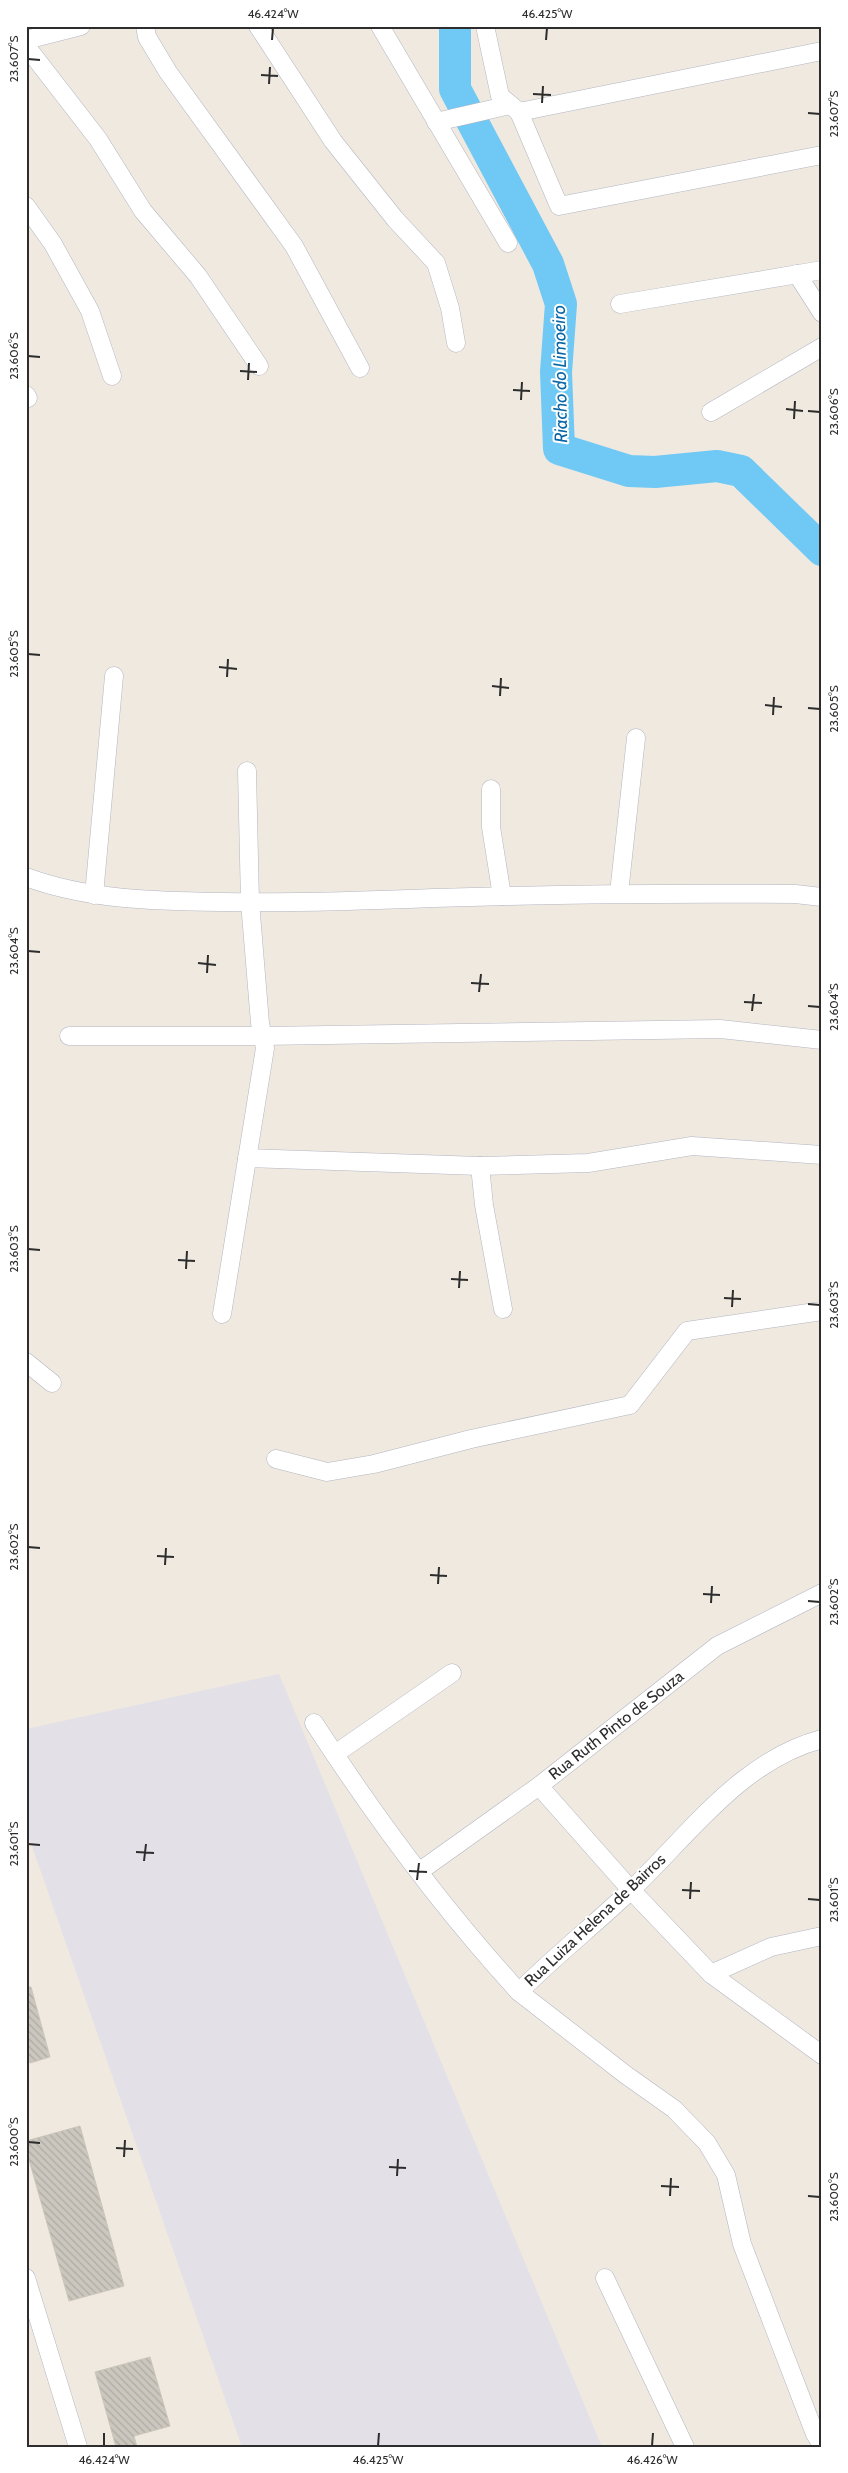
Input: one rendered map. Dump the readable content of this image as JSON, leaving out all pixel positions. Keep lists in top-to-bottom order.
{
  "streets": {
    "street": ["Rua Ruth Pinto de Souza", "Rua Luiza Helena de Bairros"]
  },
  "crossings": [
    ["Rua Ruth Pinto de Souza", "Rua Luiza Helena de Bairros"]
  ],
  "water": ["Riacho do Limoeiro"],
  "coordinates": [
    "46.424°W",
    "46.425°W",
    "23.607°S",
    "23.606°S",
    "23.605°S",
    "23.604°S",
    "23.603°S",
    "23.602°S",
    "23.601°S",
    "23.600°S",
    "46.426°W"
  ]
}
